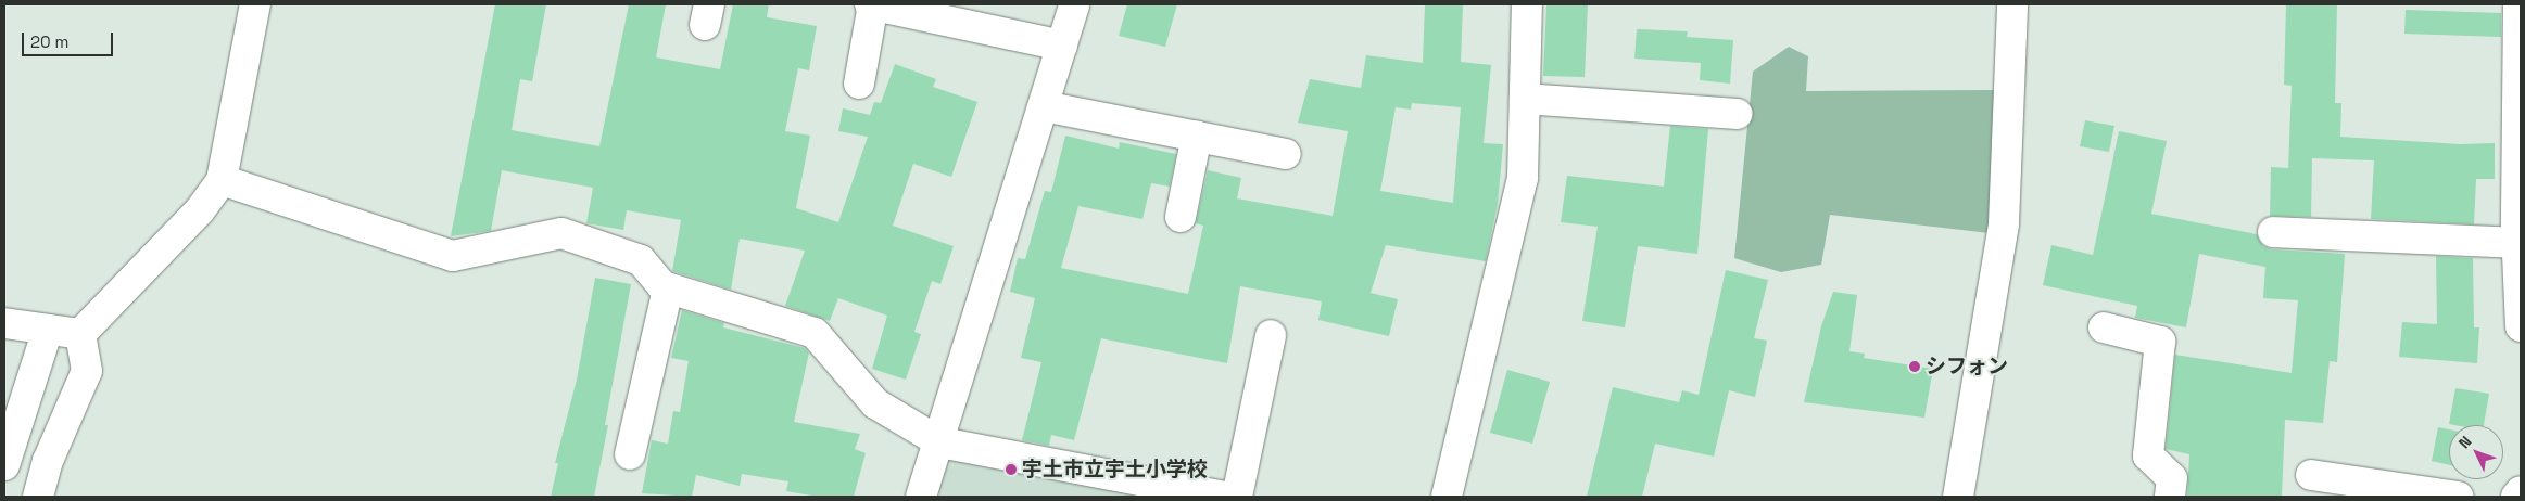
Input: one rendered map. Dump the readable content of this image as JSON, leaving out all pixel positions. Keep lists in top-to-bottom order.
{
  "places": ["シフォン", "宇土市立宇土小学校"],
  "scale_bar": "20 m",
  "north": "top left"
}
